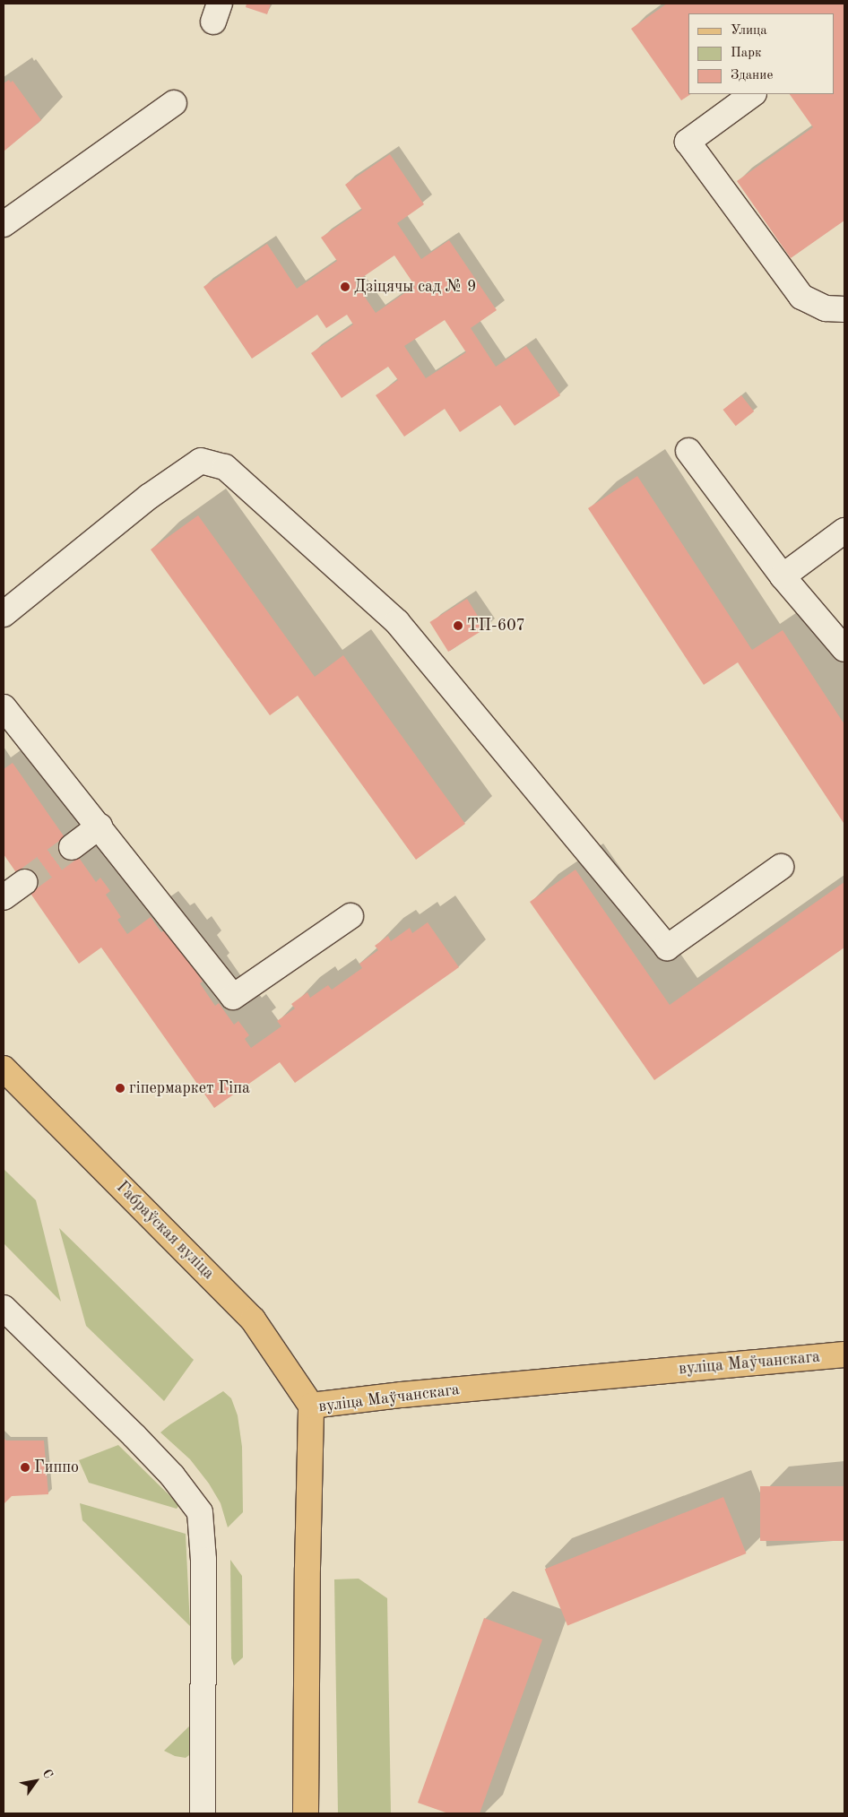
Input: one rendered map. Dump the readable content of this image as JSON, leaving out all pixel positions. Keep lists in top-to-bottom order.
{
  "streets": {
    "main road": ["Габраўская вуліца", "вуліца Маўчанскага"]
  },
  "crossings": [
    ["Габраўская вуліца", "вуліца Маўчанскага"]
  ],
  "places": [
    "Дзіцячы сад № 9",
    "ТП-607",
    "гіпермаркет Гіпа",
    "Гиппо"
  ],
  "legend": ["Улица", "Парк", "Здание"],
  "north": "top right"
}
